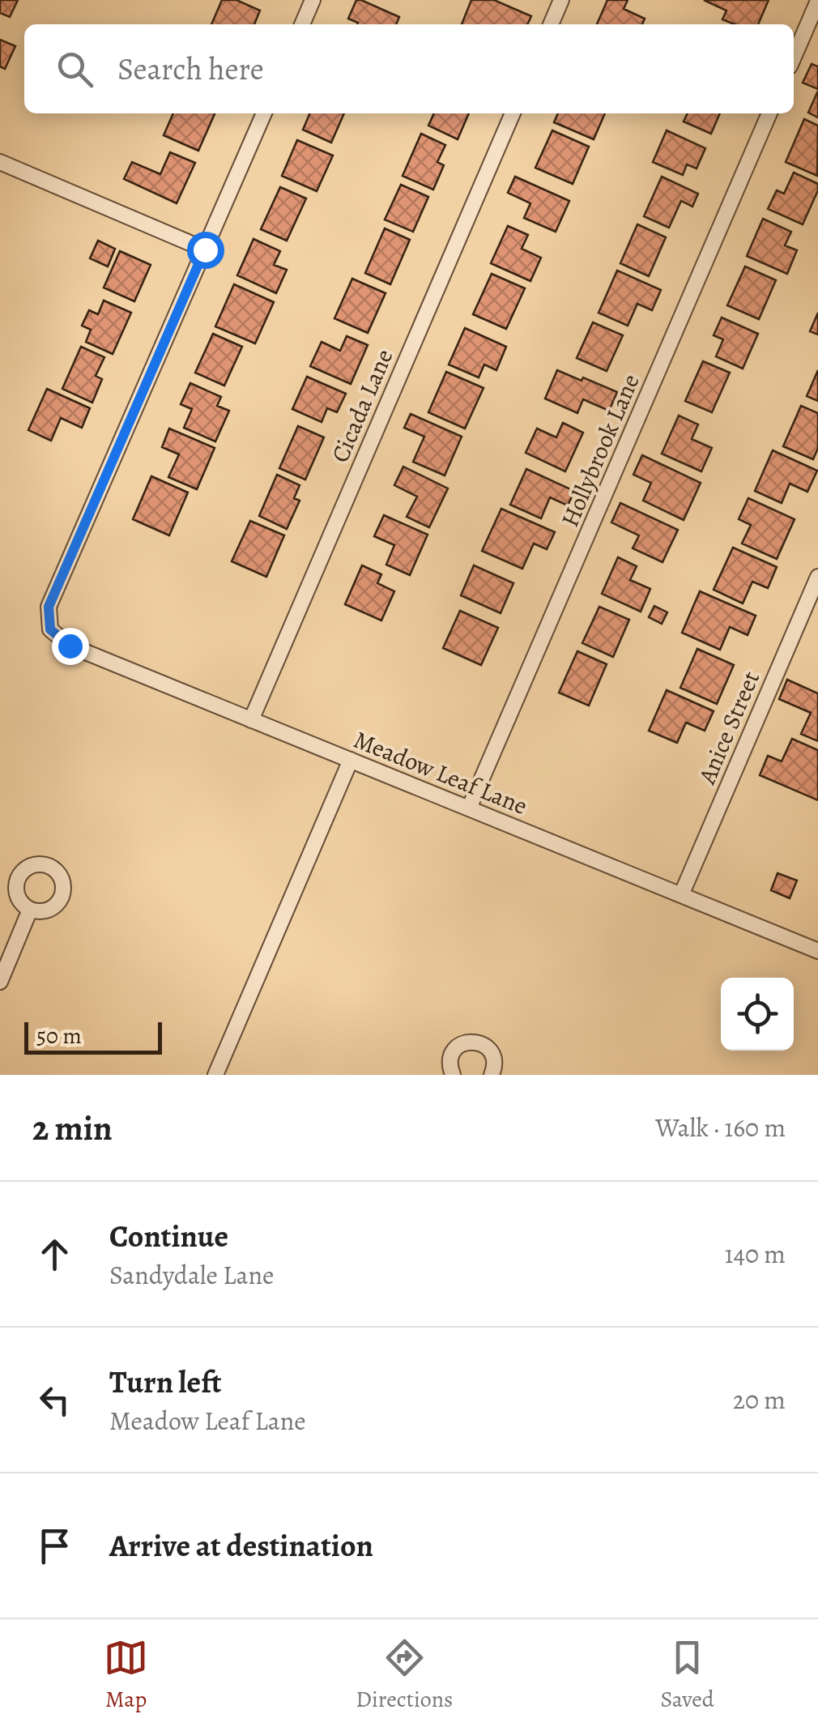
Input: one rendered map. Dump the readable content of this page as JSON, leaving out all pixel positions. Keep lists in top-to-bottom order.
{
  "streets": {
    "street": [
      "Cicada Lane",
      "Hollybrook Lane",
      "Anice Street",
      "Meadow Leaf Lane"
    ]
  },
  "crossings": [
    ["Cicada Lane", "Meadow Leaf Lane"],
    ["Hollybrook Lane", "Meadow Leaf Lane"],
    ["Anice Street", "Meadow Leaf Lane"]
  ],
  "scale_bar": "50 m",
  "page": {
    "search": "Search here",
    "scale": "50 m",
    "heading": ["2 min", "Walk · 160 m"],
    "list": [
      ["Continue", "Sandydale Lane", "140 m"],
      ["Turn left", "Meadow Leaf Lane", "20 m"],
      "Arrive at destination"
    ],
    "nav": ["Map", "Directions", "Saved"]
  }
}
